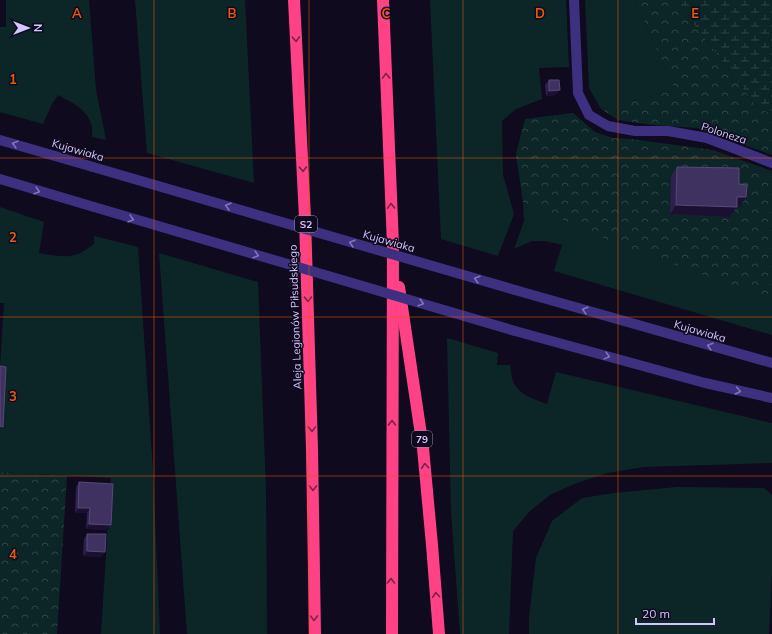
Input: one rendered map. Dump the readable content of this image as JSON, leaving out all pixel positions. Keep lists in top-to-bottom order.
{
  "streets": {
    "highway": ["S2", "Aleja Legionów Piłsudskiego", "79"],
    "street": ["Poloneza", "Kujawiaka"]
  },
  "scale_bar": "20 m",
  "north": "right",
  "grid": {
    "columns": [
      "A",
      "B",
      "C",
      "D",
      "E"
    ],
    "rows": [
      "1",
      "2",
      "3",
      "4"
    ]
  }
}
